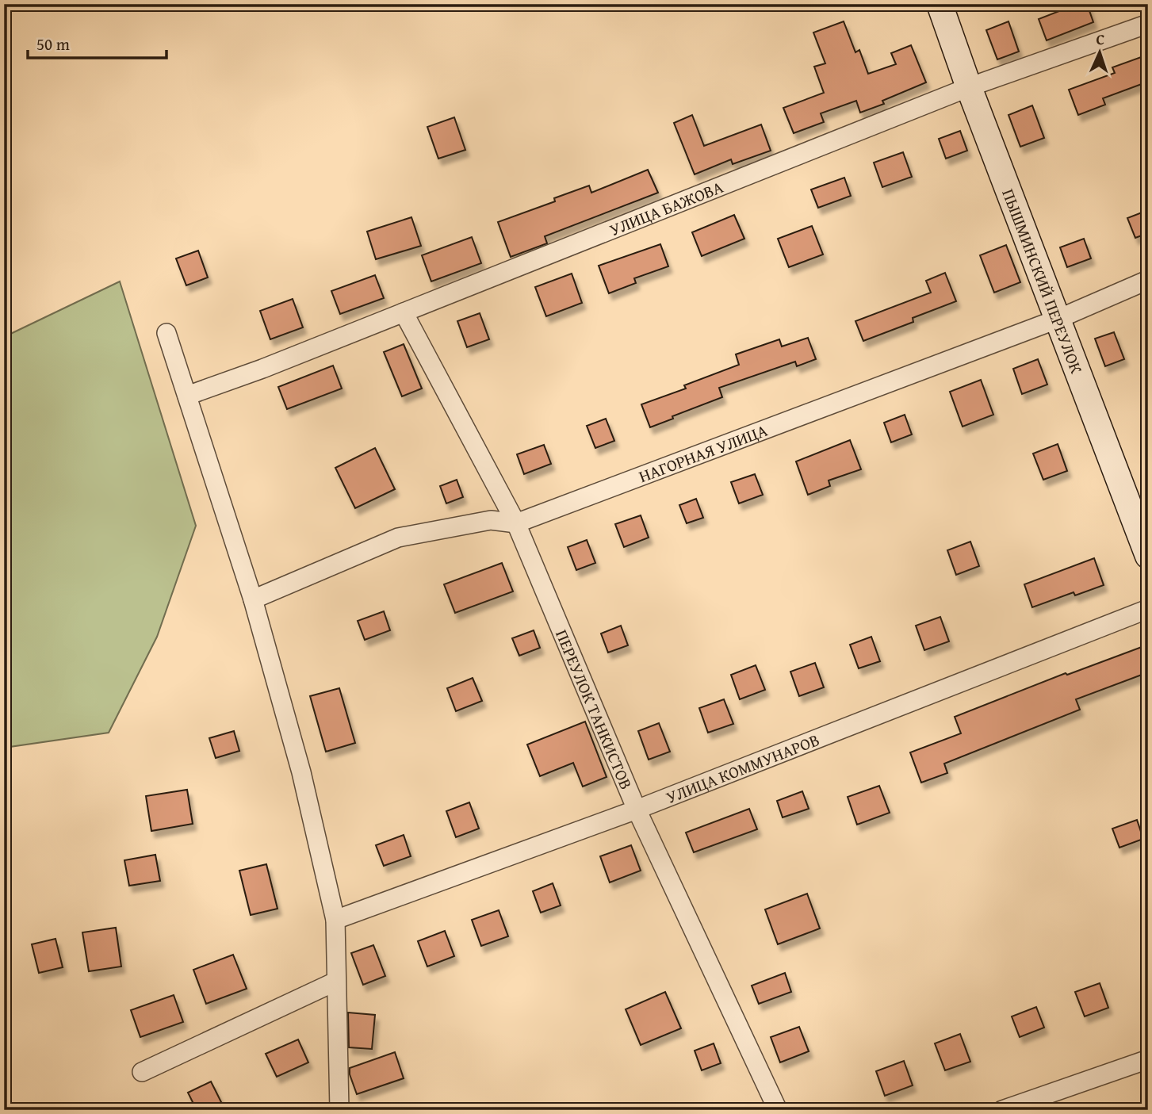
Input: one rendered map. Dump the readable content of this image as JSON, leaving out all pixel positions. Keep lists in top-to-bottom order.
{
  "streets": {
    "street": [
      "УЛИЦА БАЖОВА",
      "ПЫШМИНСКИЙ ПЕРЕУЛОК",
      "НАГОРНАЯ УЛИЦА",
      "ПЕРЕУЛОК ТАНКИСТОВ",
      "УЛИЦА КОММУНАРОВ"
    ]
  },
  "crossings": [
    ["УЛИЦА БАЖОВА", "ПЫШМИНСКИЙ ПЕРЕУЛОК"],
    ["УЛИЦА БАЖОВА", "ПЕРЕУЛОК ТАНКИСТОВ"],
    ["ПЫШМИНСКИЙ ПЕРЕУЛОК", "НАГОРНАЯ УЛИЦА"],
    ["НАГОРНАЯ УЛИЦА", "ПЕРЕУЛОК ТАНКИСТОВ"],
    ["ПЕРЕУЛОК ТАНКИСТОВ", "УЛИЦА КОММУНАРОВ"]
  ],
  "scale_bar": "50 m",
  "north": "top"
}
